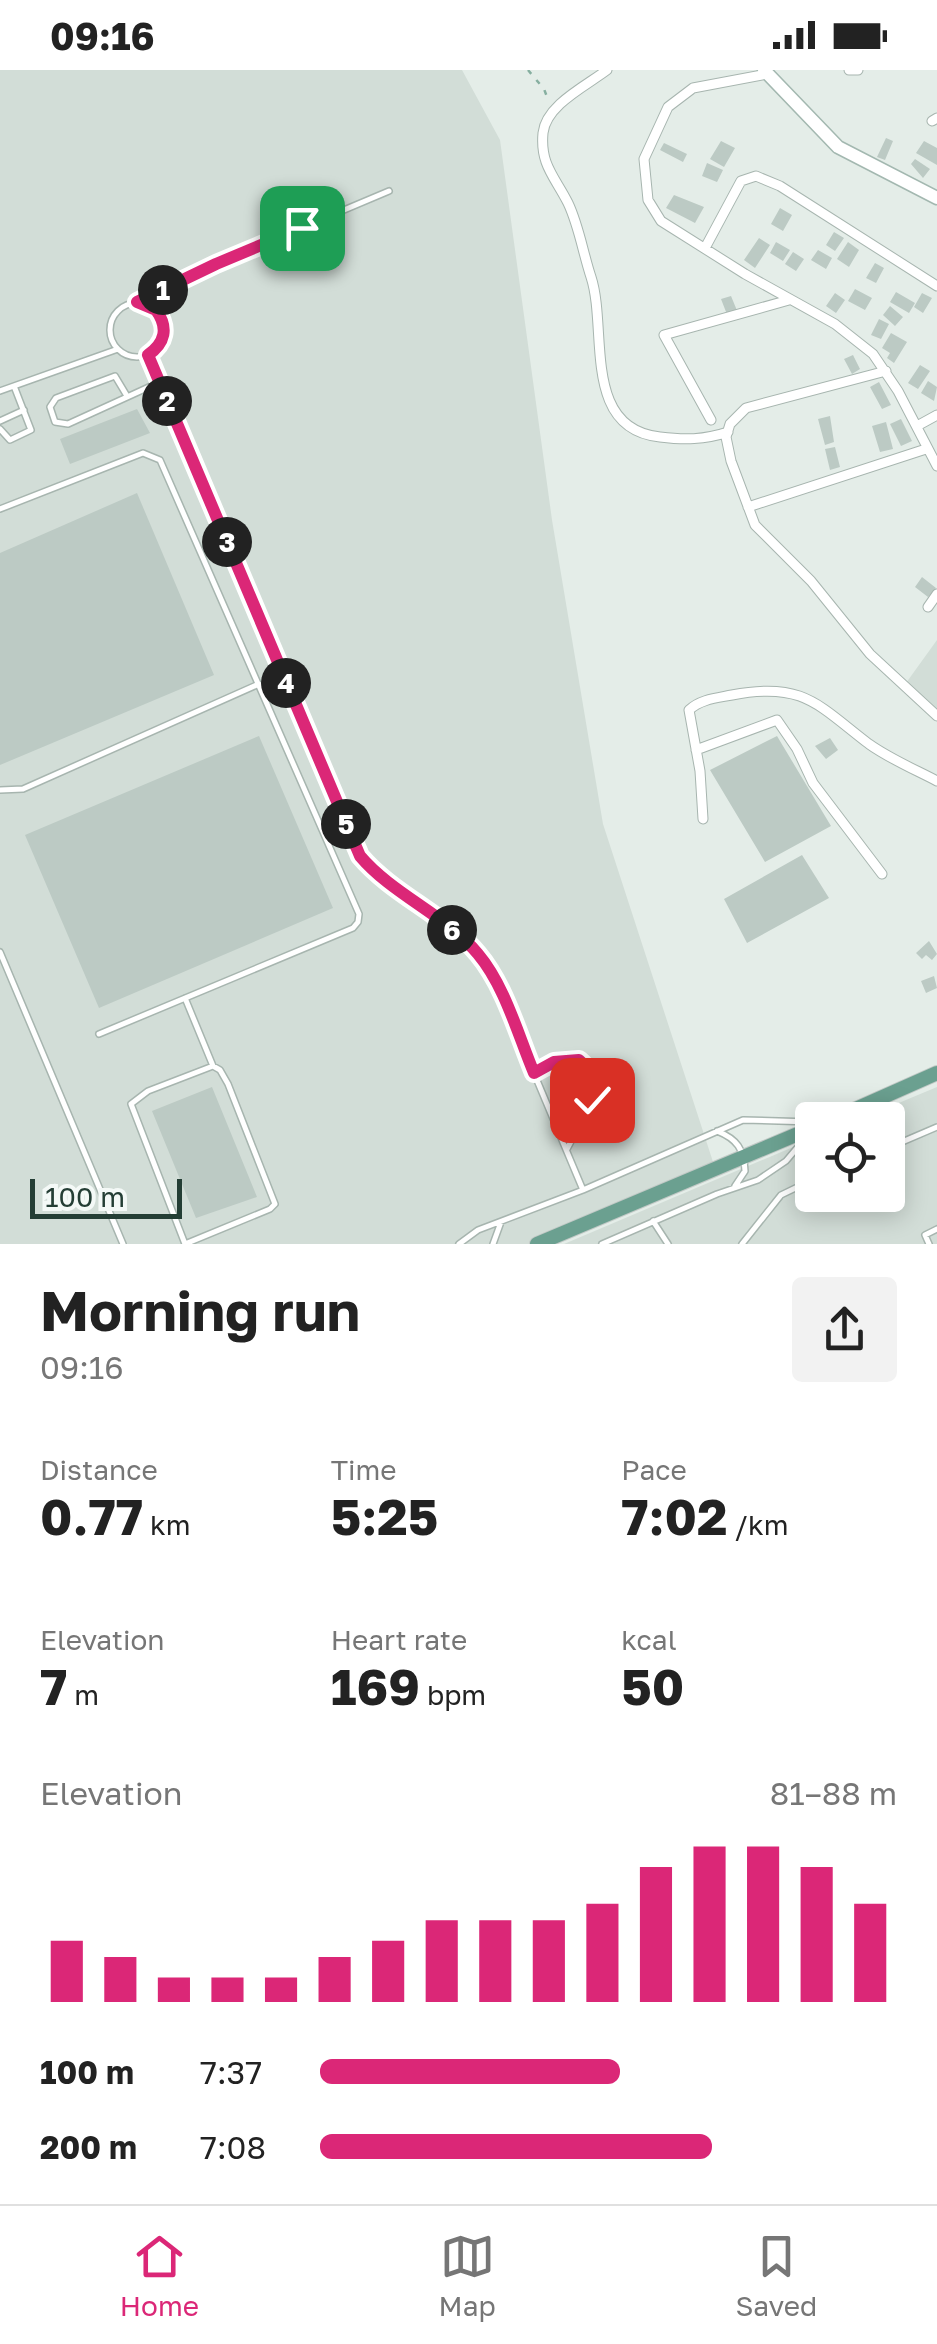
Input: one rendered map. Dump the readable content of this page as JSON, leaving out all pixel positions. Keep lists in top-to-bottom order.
{
  "scale_bar": "100 m",
  "page": {
    "status": "09:16",
    "pins": [
      "1",
      "2",
      "3",
      "4",
      "5",
      "6"
    ],
    "scale": "100 m",
    "heading": ["Morning run", "09:16"],
    "stats": [
      ["Distance", "0.77 km"],
      ["Time", "5:25"],
      ["Pace", "7:02 /km"],
      ["Elevation", "7 m"],
      ["Heart rate", "169 bpm"],
      ["kcal", "50"]
    ],
    "chart": ["Elevation", "81–88 m"],
    "list": [
      {
        "name": "100 m",
        "note": "7:37"
      },
      {
        "name": "200 m",
        "note": "7:08"
      }
    ],
    "tabs": ["Home", "Map", "Saved"]
  }
}
